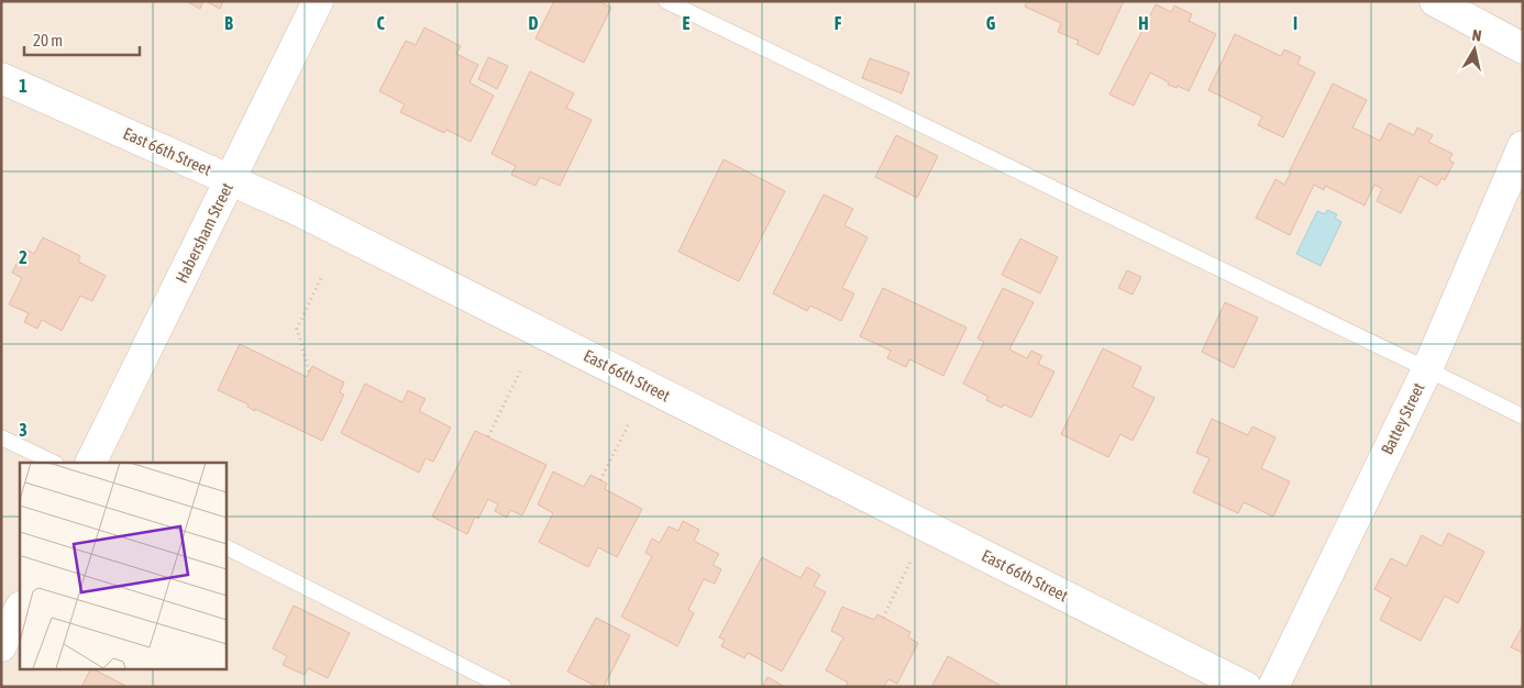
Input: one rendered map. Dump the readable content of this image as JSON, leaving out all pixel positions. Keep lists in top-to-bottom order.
{
  "streets": {
    "street": ["East 66th Street", "Habersham Street", "Battey Street"]
  },
  "crossings": [
    ["East 66th Street", "Habersham Street"]
  ],
  "scale_bar": "20 m",
  "north": "top",
  "grid": {
    "columns": [
      "B",
      "C",
      "D",
      "E",
      "F",
      "G",
      "H",
      "I"
    ],
    "rows": ["1", "2", "3"]
  }
}
